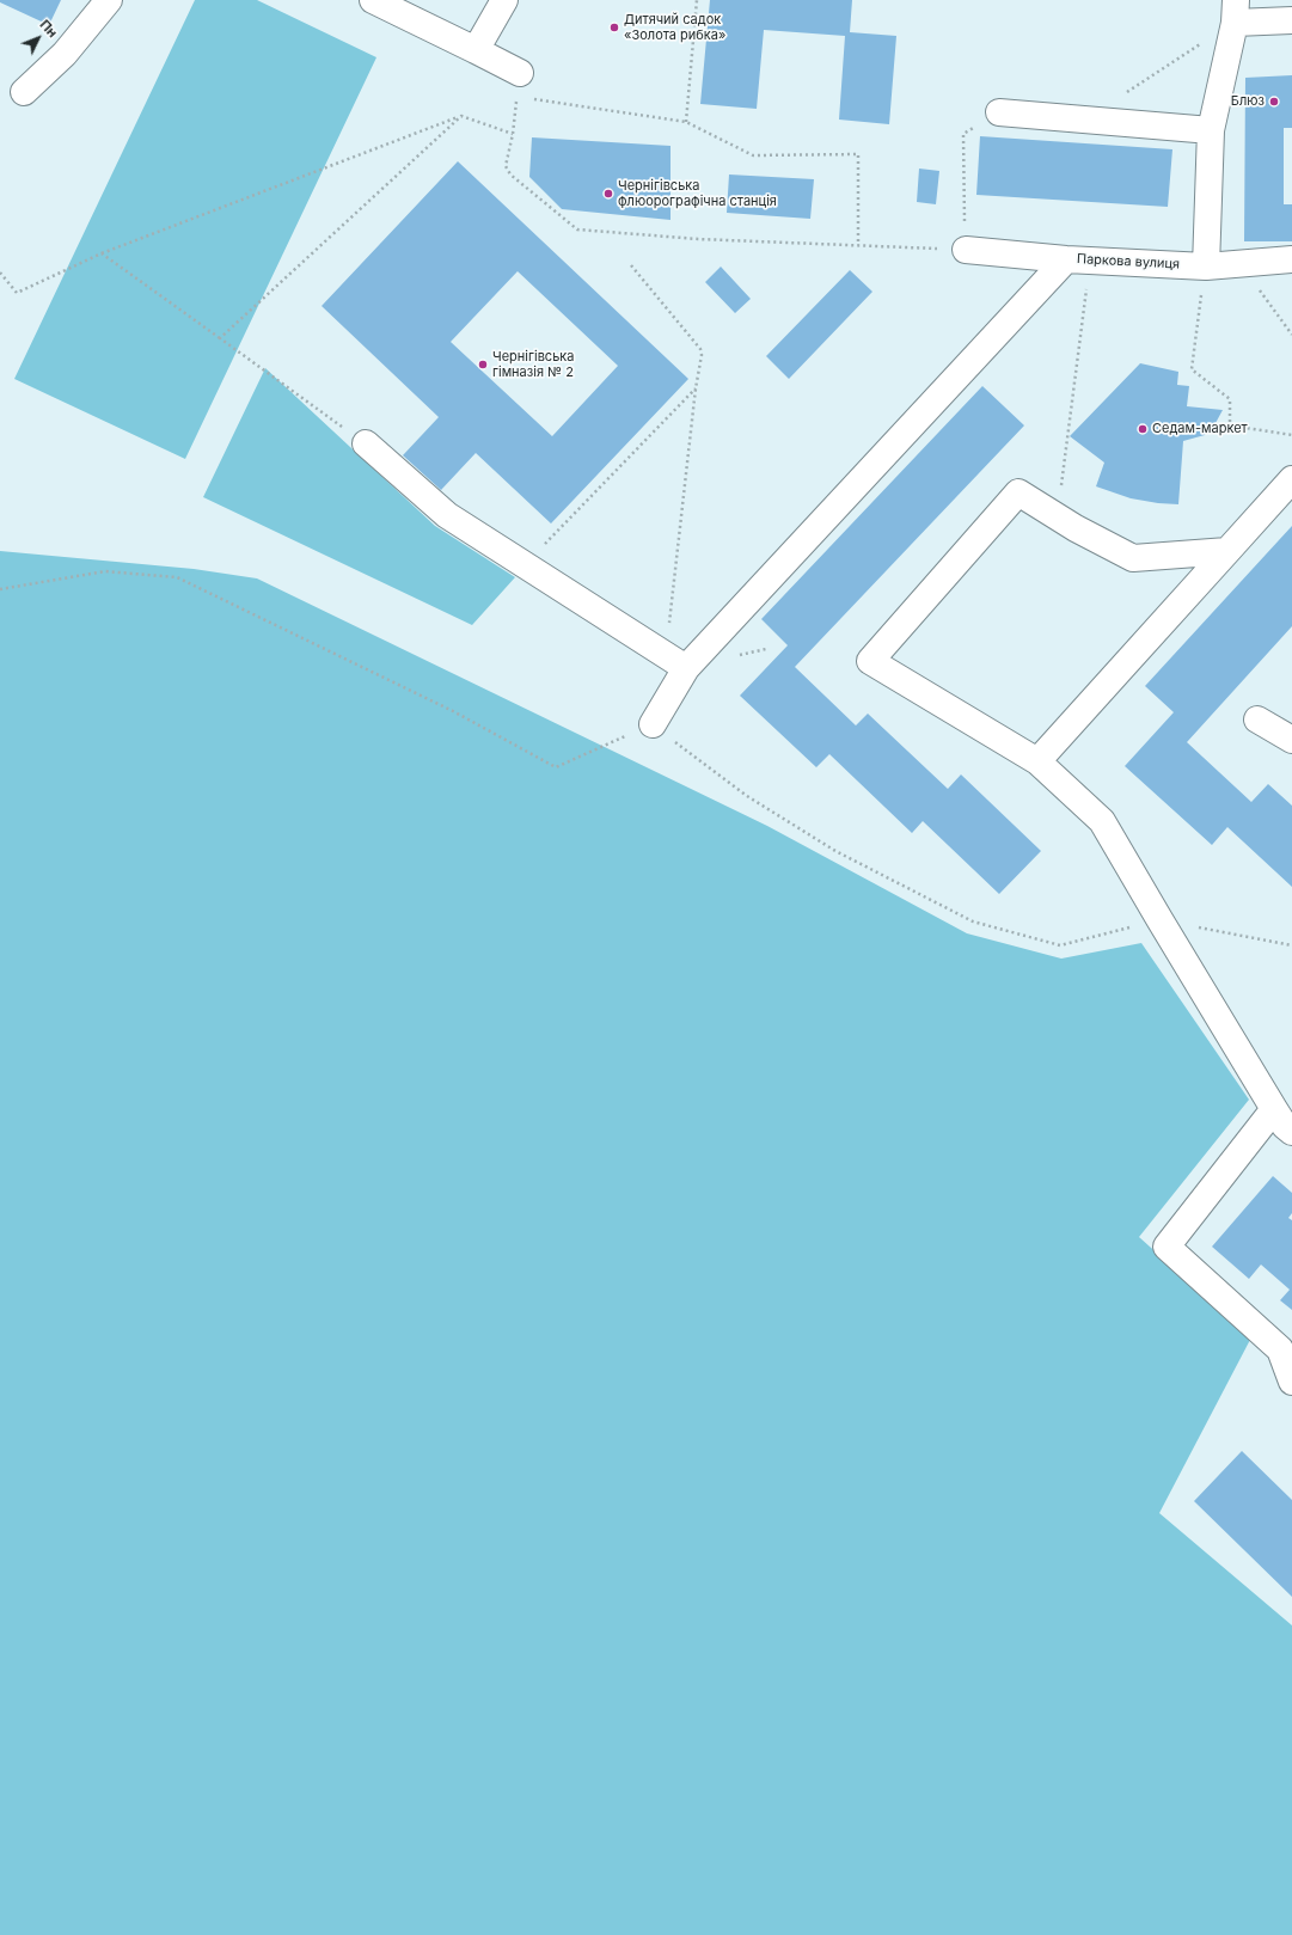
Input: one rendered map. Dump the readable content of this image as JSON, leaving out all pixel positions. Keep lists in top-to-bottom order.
{
  "streets": {
    "street": ["Паркова вулиця"]
  },
  "places": [
    "Дитячий садок «Золота рибка»",
    "Блюз",
    "Чернігівська флюорографічна станція",
    "Чернігівська гімназія № 2",
    "Седам-маркет"
  ],
  "north": "top right"
}
